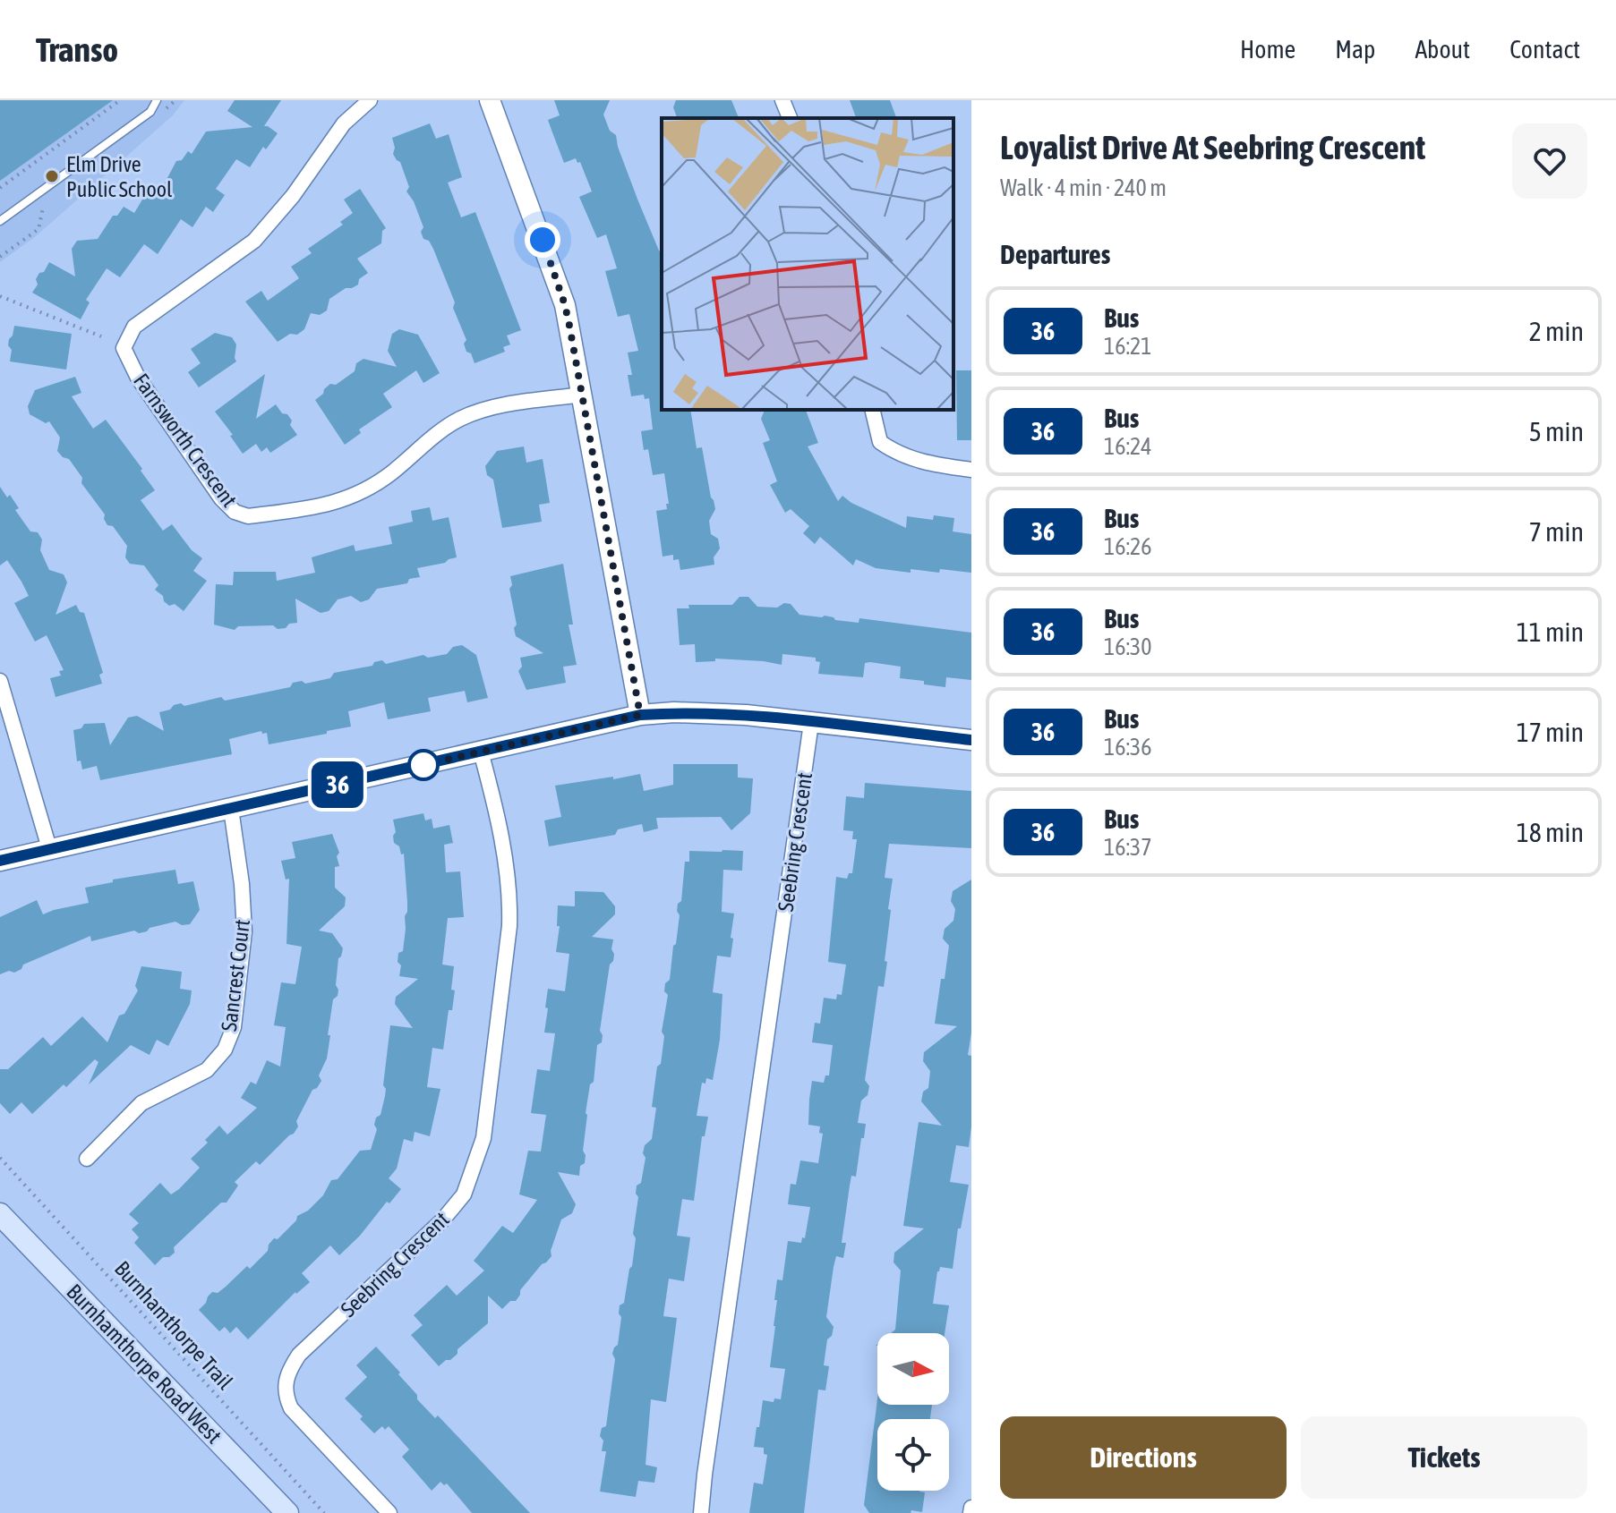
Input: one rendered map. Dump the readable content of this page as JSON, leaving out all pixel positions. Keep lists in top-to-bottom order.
{
  "streets": {
    "main road": ["Burnhamthorpe Road West"],
    "street": ["Farnsworth Crescent", "Seebring Crescent", "Sancrest Court"],
    "path": ["Burnhamthorpe Trail"]
  },
  "places": ["Elm Drive Public School"],
  "lines": ["bus line 36"],
  "north": "right",
  "page": {
    "header": "Transo",
    "nav": [
      "Home",
      "Map",
      "About",
      "Contact"
    ],
    "on_map": "36",
    "heading": [
      ["Loyalist Drive At Seebring Crescent", "Walk · 4 min · 240 m"],
      "Departures"
    ],
    "list": [
      {
        "mark": "36",
        "name": "Bus",
        "note": "16:21",
        "value": "2 min"
      },
      {
        "mark": "36",
        "name": "Bus",
        "note": "16:24",
        "value": "5 min"
      },
      {
        "mark": "36",
        "name": "Bus",
        "note": "16:26",
        "value": "7 min"
      },
      {
        "mark": "36",
        "name": "Bus",
        "note": "16:30",
        "value": "11 min"
      },
      {
        "mark": "36",
        "name": "Bus",
        "note": "16:36",
        "value": "17 min"
      },
      {
        "mark": "36",
        "name": "Bus",
        "note": "16:37",
        "value": "18 min"
      }
    ],
    "buttons": ["Directions", "Tickets"]
  }
}
